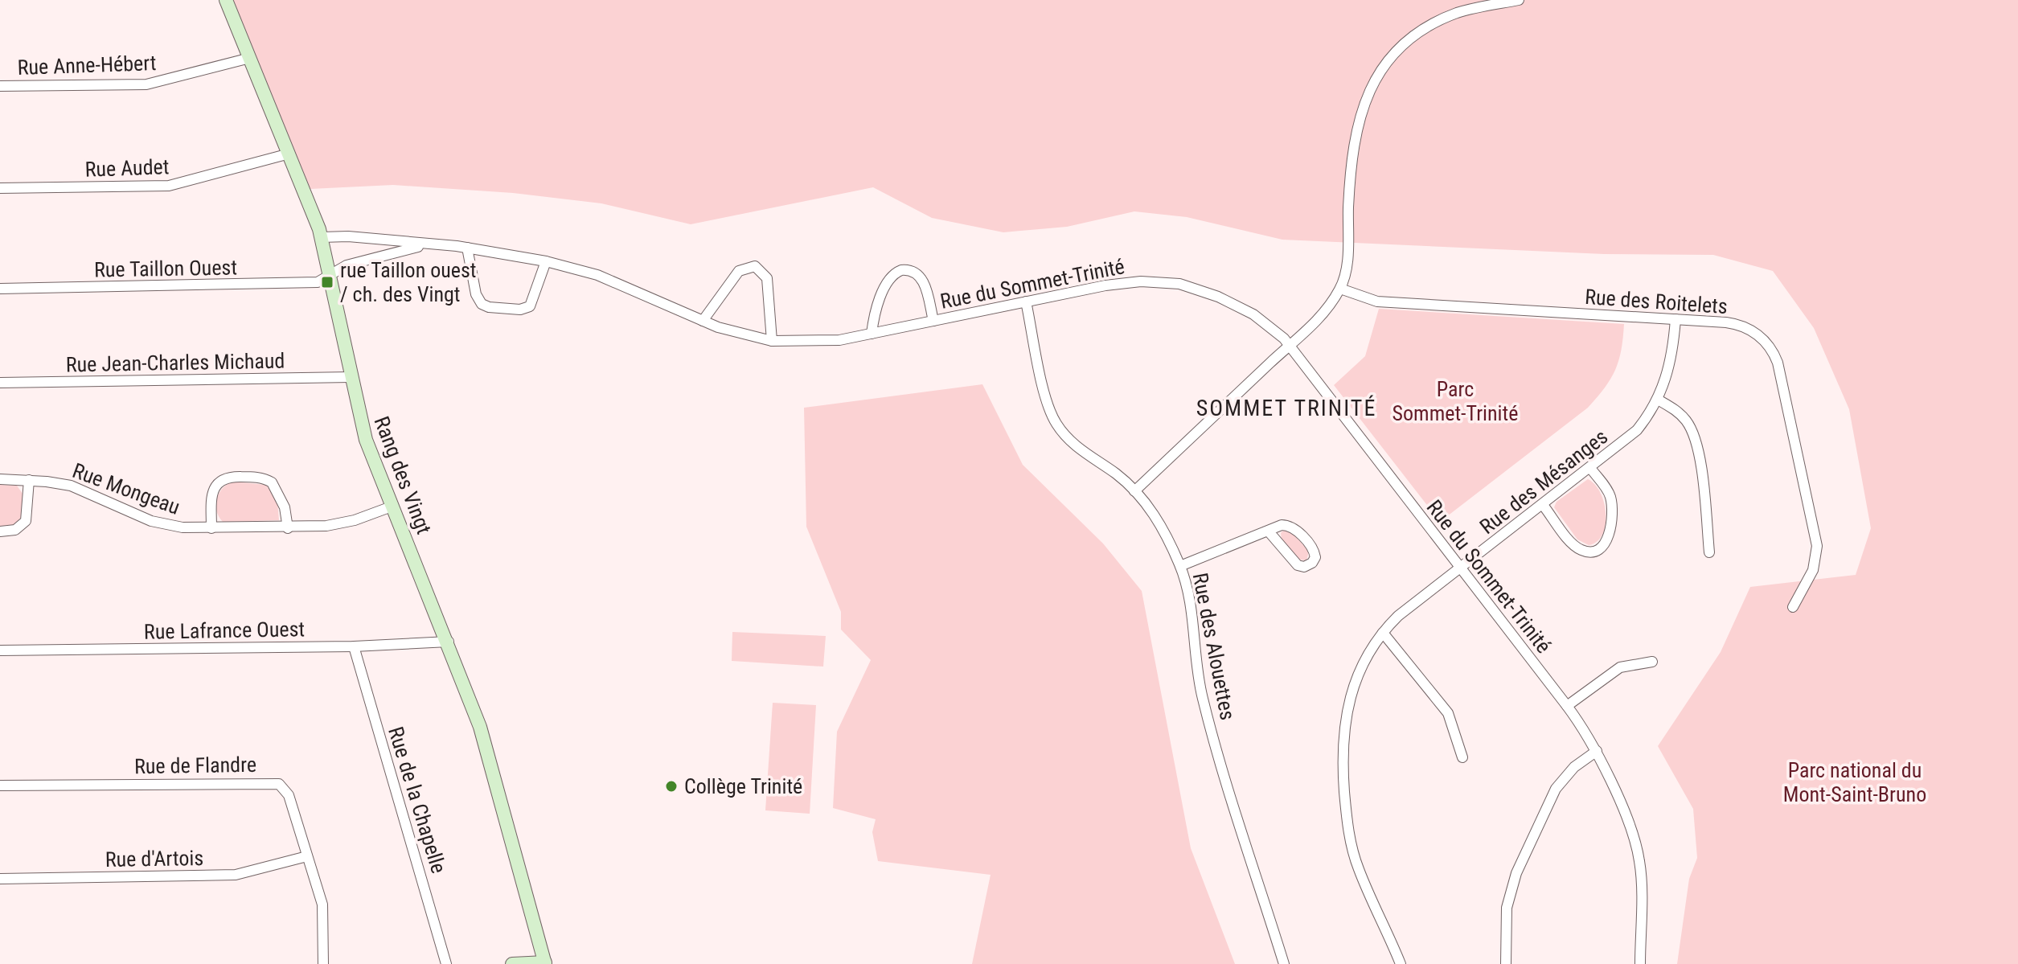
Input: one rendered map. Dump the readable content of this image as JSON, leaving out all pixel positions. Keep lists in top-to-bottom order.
{
  "streets": {
    "street": [
      "Rue Anne-Hébert",
      "Rue Audet",
      "Rue Taillon Ouest",
      "Rue du Sommet-Trinité",
      "Rue des Roitelets",
      "Rue Jean-Charles Michaud",
      "Rang des Vingt",
      "Rue des Mésanges",
      "Rue Mongeau",
      "Rue Lafrance Ouest",
      "Rue des Alouettes",
      "Rue de Flandre",
      "Rue de la Chapelle",
      "Rue d'Artois"
    ]
  },
  "crossings": [
    ["Rue Anne-Hébert", "Rang des Vingt"],
    ["Rue Audet", "Rang des Vingt"],
    ["Rue Taillon Ouest", "Rue du Sommet-Trinité"],
    ["Rue Taillon Ouest", "Rang des Vingt"],
    ["Rue du Sommet-Trinité", "Rang des Vingt"],
    ["Rue du Sommet-Trinité", "Rue des Mésanges"],
    ["Rue du Sommet-Trinité", "Rue des Alouettes"],
    ["Rue des Roitelets", "Rue des Mésanges"],
    ["Rue Jean-Charles Michaud", "Rang des Vingt"],
    ["Rang des Vingt", "Rue Mongeau"],
    ["Rang des Vingt", "Rue Lafrance Ouest"],
    ["Rue Lafrance Ouest", "Rue de la Chapelle"],
    ["Rue de Flandre", "Rue d'Artois"]
  ],
  "districts": ["SOMMET TRINITÉ"],
  "parks": ["Parc Sommet-Trinité", "Parc national du Mont-Saint-Bruno"],
  "places": {
    "transit": ["rue Taillon ouest / ch. des Vingt"],
    "other": ["Collège Trinité"]
  }
}
